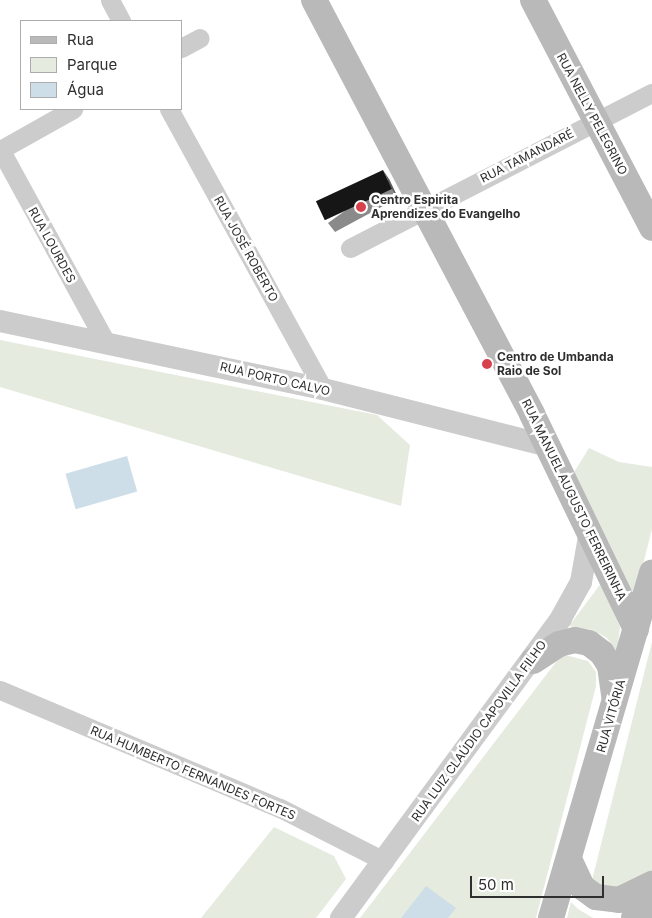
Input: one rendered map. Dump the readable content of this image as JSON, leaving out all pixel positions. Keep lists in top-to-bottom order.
{
  "streets": {
    "main road": ["RUA NELLY PELEGRINO", "RUA MANUEL AUGUSTO FERREIRINHA", "RUA VITÓRIA"],
    "street": [
      "RUA TAMANDARÉ",
      "RUA LOURDES",
      "RUA JOSÉ ROBERTO",
      "RUA PORTO CALVO",
      "RUA LUIZ CLAÚDIO CAPOVILLA FILHO",
      "RUA HUMBERTO FERNANDES FORTES"
    ]
  },
  "crossings": [
    ["RUA NELLY PELEGRINO", "RUA TAMANDARÉ"],
    ["RUA TAMANDARÉ", "RUA MANUEL AUGUSTO FERREIRINHA"],
    ["RUA LOURDES", "RUA PORTO CALVO"],
    ["RUA JOSÉ ROBERTO", "RUA PORTO CALVO"],
    ["RUA PORTO CALVO", "RUA MANUEL AUGUSTO FERREIRINHA"],
    ["RUA MANUEL AUGUSTO FERREIRINHA", "RUA VITÓRIA"],
    ["RUA MANUEL AUGUSTO FERREIRINHA", "RUA LUIZ CLAÚDIO CAPOVILLA FILHO"],
    ["RUA LUIZ CLAÚDIO CAPOVILLA FILHO", "RUA HUMBERTO FERNANDES FORTES"]
  ],
  "places": ["Centro Espirita Aprendizes do Evangelho", "Centro de Umbanda Raio de Sol"],
  "legend": ["Rua", "Parque", "Água"],
  "scale_bar": "50 m"
}
